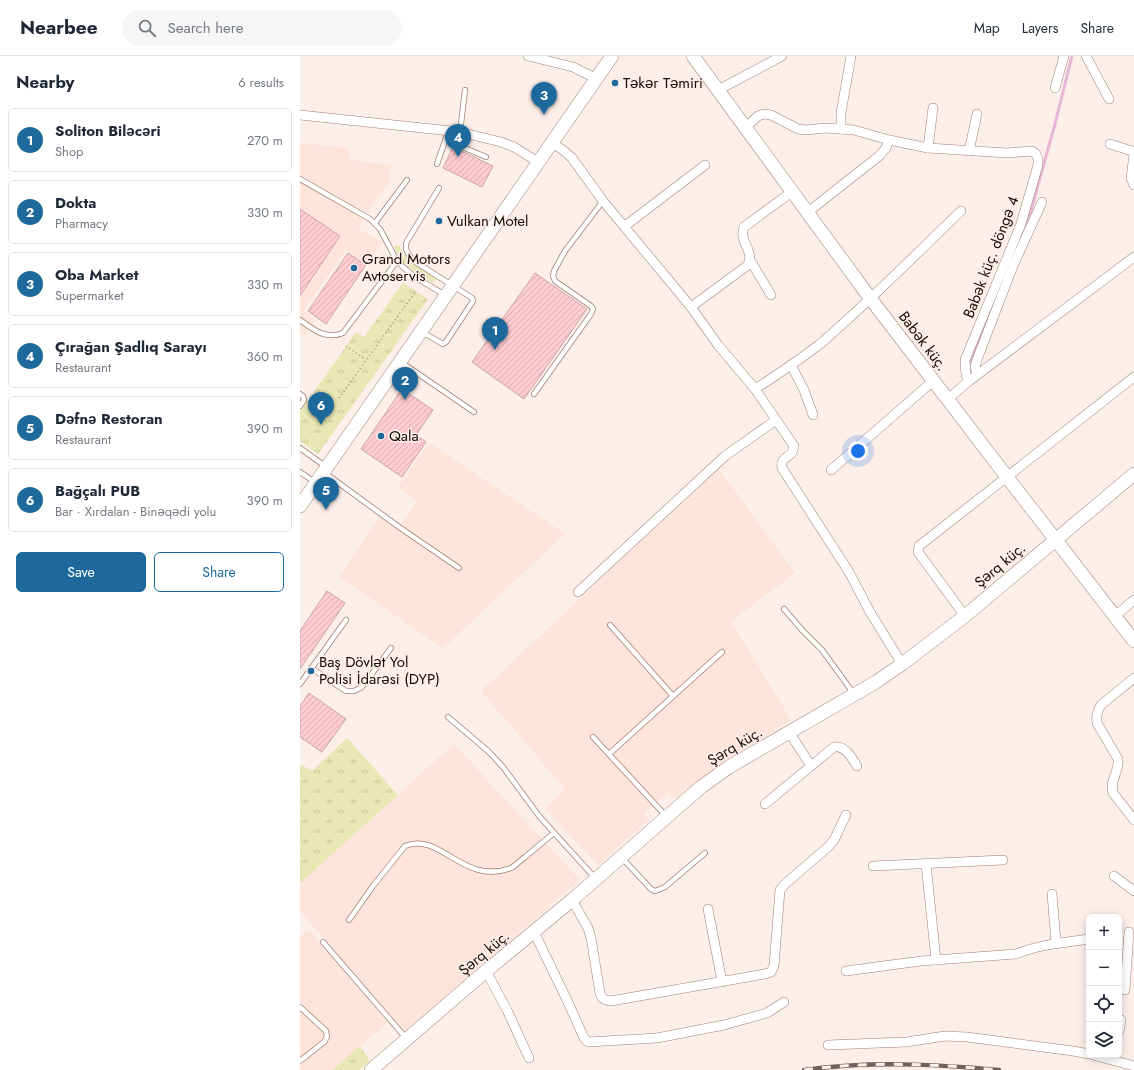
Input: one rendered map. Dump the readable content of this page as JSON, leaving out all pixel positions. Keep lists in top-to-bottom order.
{
  "streets": {
    "main road": ["Babək küç.", "Şərq küç."],
    "street": ["Babək küç. döngə 4"]
  },
  "crossings": [
    ["Babək küç. döngə 4", "Babək küç."],
    ["Babək küç.", "Şərq küç."]
  ],
  "places": [
    "Təkər Təmiri",
    "Vulkan Motel",
    "Grand Motors Avtoservis",
    "Qala",
    "Baş Dövlət Yol Polisi İdarəsi (DYP)"
  ],
  "page": {
    "header": "Nearbee",
    "search": "Search here",
    "nav": ["Map", "Layers", "Share"],
    "heading": ["Nearby", "6 results"],
    "pins": [
      "3",
      "4",
      "1",
      "2",
      "6",
      "5"
    ],
    "list": [
      {
        "mark": "1",
        "name": "Soliton Biləcəri",
        "note": "Shop",
        "value": "270 m"
      },
      {
        "mark": "2",
        "name": "Dokta",
        "note": "Pharmacy",
        "value": "330 m"
      },
      {
        "mark": "3",
        "name": "Oba Market",
        "note": "Supermarket",
        "value": "330 m"
      },
      {
        "mark": "4",
        "name": "Çırağan Şadlıq Sarayı",
        "note": "Restaurant",
        "value": "360 m"
      },
      {
        "mark": "5",
        "name": "Dəfnə Restoran",
        "note": "Restaurant",
        "value": "390 m"
      },
      {
        "mark": "6",
        "name": "Bağçalı PUB",
        "note": "Bar · Xırdalan - Binəqədi yolu",
        "value": "390 m"
      }
    ],
    "buttons": ["Save", "Share"],
    "map_buttons": ["+", "−"]
  }
}
